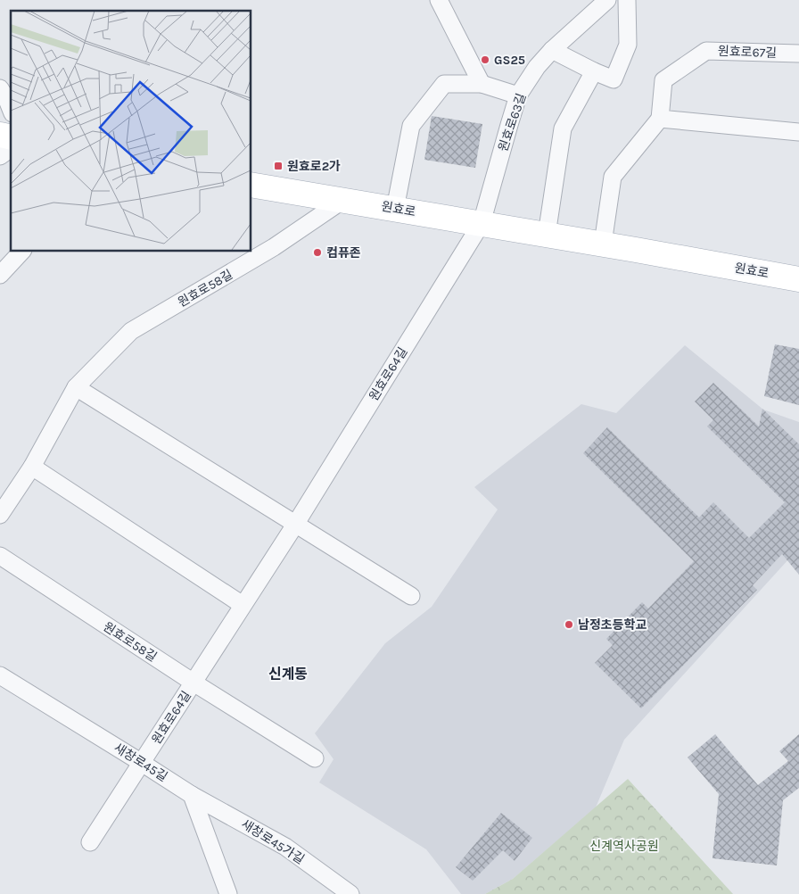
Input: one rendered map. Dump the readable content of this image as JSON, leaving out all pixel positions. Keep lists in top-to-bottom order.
{
  "streets": {
    "main road": ["원효로"],
    "street": [
      "원효로67길",
      "원효로63길",
      "원효로58길",
      "원효로64길",
      "새창로45길",
      "새창로45가길"
    ]
  },
  "crossings": [
    ["원효로63길", "원효로"],
    ["원효로63길", "원효로64길"],
    ["원효로", "원효로58길"],
    ["원효로", "원효로64길"],
    ["원효로58길", "원효로64길"],
    ["원효로64길", "새창로45길"],
    ["새창로45길", "새창로45가길"]
  ],
  "districts": ["신계동"],
  "parks": ["신계역사공원"],
  "places": {
    "other": ["GS25", "컴퓨존", "남정초등학교"],
    "transit": ["원효로2가"]
  }
}
